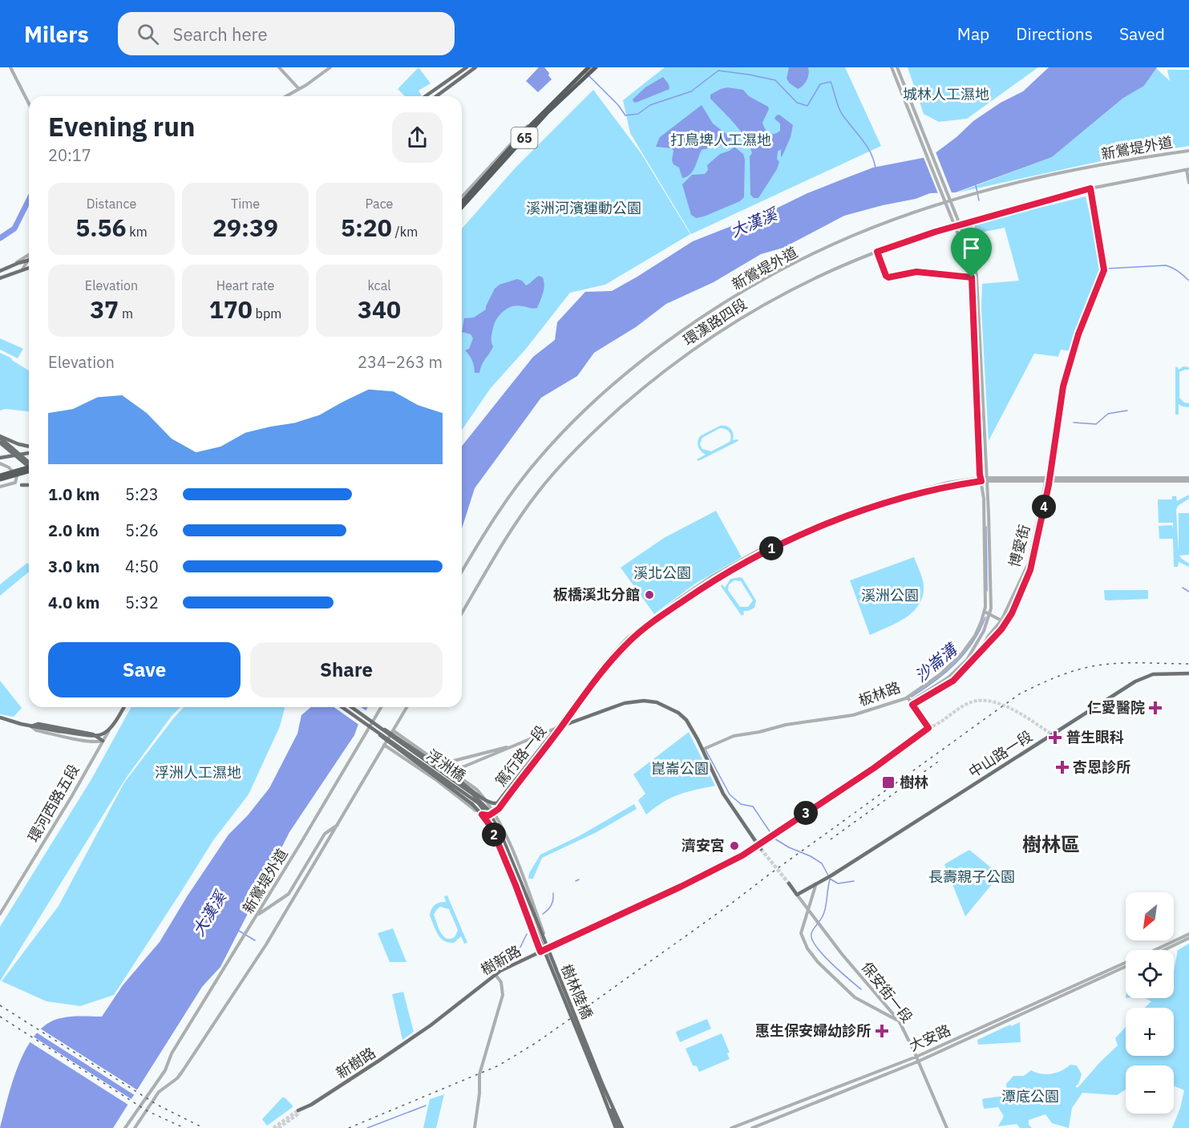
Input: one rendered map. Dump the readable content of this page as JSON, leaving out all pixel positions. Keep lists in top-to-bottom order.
{
  "streets": {
    "highway": ["65"],
    "main road": [
      "中山路一段",
      "篤行路一段",
      "浮洲橋",
      "環河西路五段",
      "樹新路",
      "樹林陸橋",
      "保安街一段",
      "新樹路"
    ],
    "street": [
      "新鶯堤外道",
      "環漢路四段",
      "博愛街",
      "板林路",
      "大安路"
    ]
  },
  "crossings": [
    ["環漢路四段", "博愛街"],
    ["中山路一段", "保安街一段"],
    ["篤行路一段", "浮洲橋"],
    ["浮洲橋", "樹林陸橋"],
    ["樹新路", "新樹路"],
    ["保安街一段", "大安路"]
  ],
  "districts": ["樹林區"],
  "water": ["大漢溪", "沙崙溝"],
  "parks": [
    "城林人工濕地",
    "打鳥埤人工濕地",
    "溪洲河濱運動公園",
    "溪北公園",
    "溪洲公園",
    "崑崙公園",
    "浮洲人工濕地",
    "長壽親子公園",
    "潭底公園"
  ],
  "places": {
    "other": ["板橋溪北分館", "濟安宮"],
    "health": [
      "仁愛醫院",
      "普生眼科",
      "杏恩診所",
      "惠生保安婦幼診所"
    ],
    "transit": ["樹林"]
  },
  "north": "bottom left",
  "page": {
    "header": "Milers",
    "search": "Search here",
    "nav": ["Map", "Directions", "Saved"],
    "heading": ["Evening run", "20:17"],
    "stats": [
      ["Distance", "5.56 km"],
      ["Time", "29:39"],
      ["Pace", "5:20 /km"],
      ["Elevation", "37 m"],
      ["Heart rate", "170 bpm"],
      ["kcal", "340"]
    ],
    "chart": ["Elevation", "234–263 m"],
    "list": [
      {
        "name": "1.0 km",
        "note": "5:23"
      },
      {
        "name": "2.0 km",
        "note": "5:26"
      },
      {
        "name": "3.0 km",
        "note": "4:50"
      },
      {
        "name": "4.0 km",
        "note": "5:32"
      }
    ],
    "pins": [
      "4",
      "1",
      "3",
      "2"
    ],
    "buttons": ["Save", "Share"],
    "map_buttons": ["+", "−"]
  }
}
